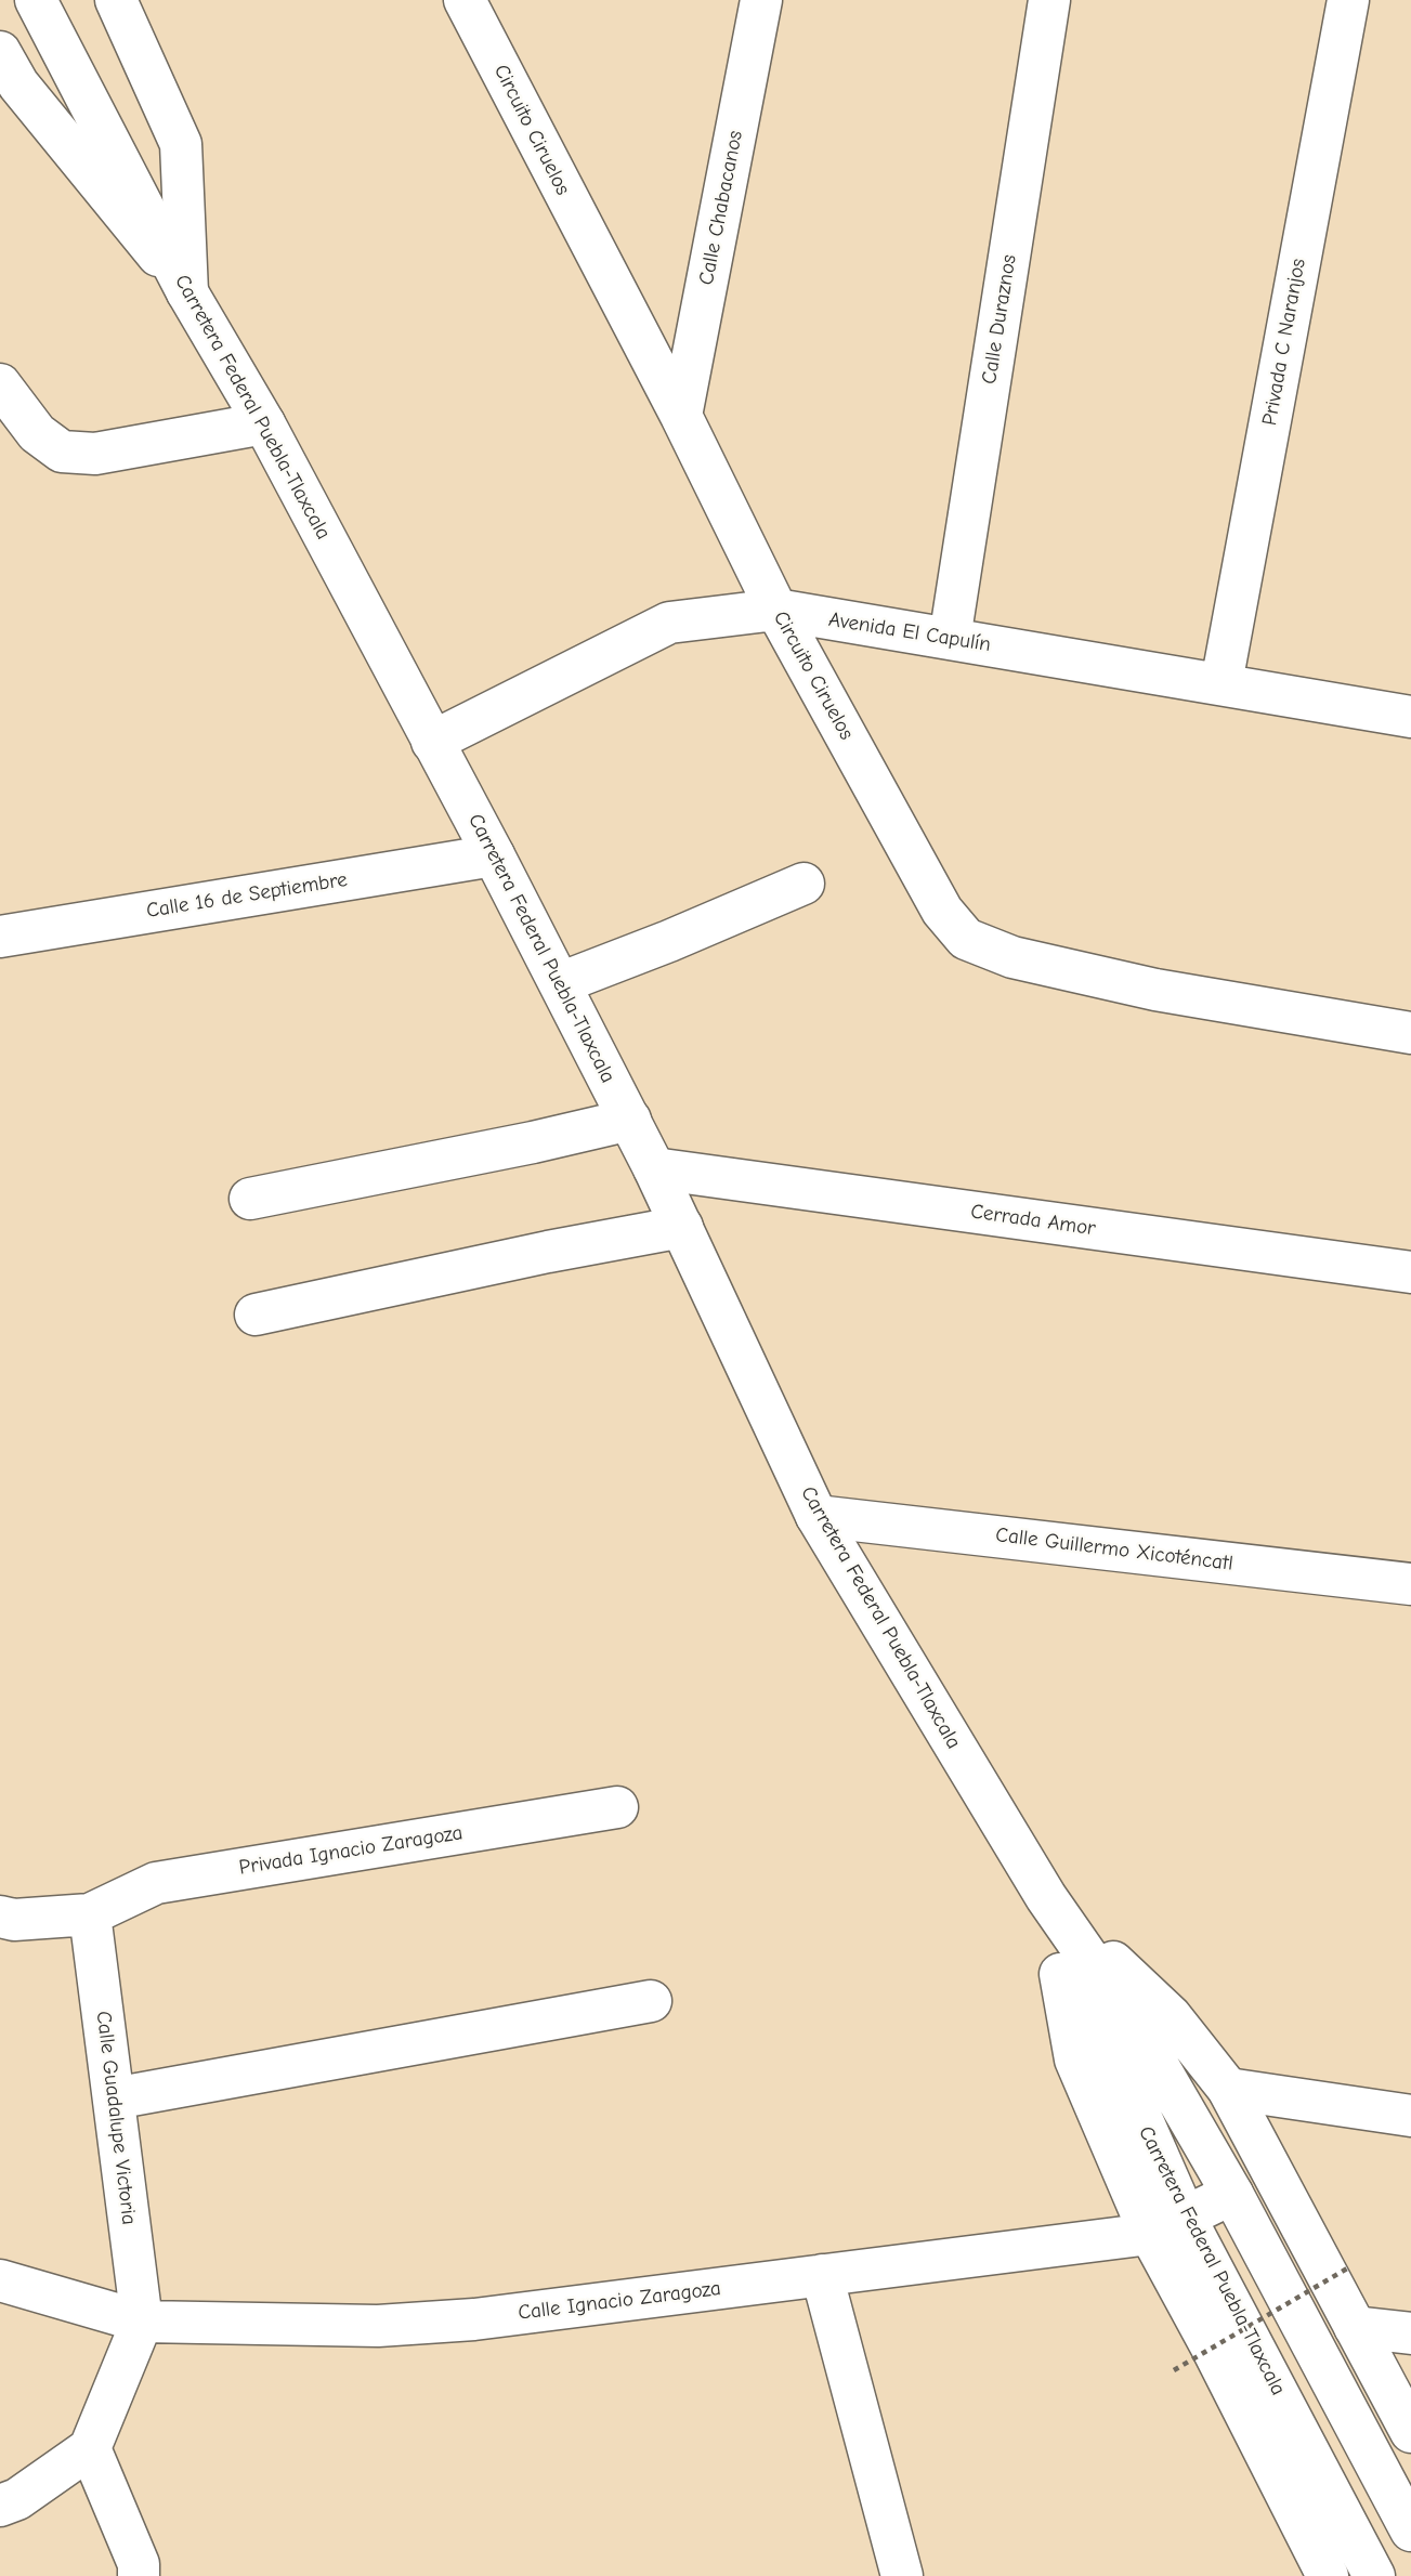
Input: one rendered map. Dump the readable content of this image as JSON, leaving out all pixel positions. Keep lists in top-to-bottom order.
{
  "streets": {
    "street": [
      "Circuito Ciruelos",
      "Calle Chabacanos",
      "Calle Duraznos",
      "Privada C Naranjos",
      "Carretera Federal Puebla-Tlaxcala",
      "Avenida El Capulín",
      "Calle 16 de Septiembre",
      "Cerrada Amor",
      "Calle Guillermo Xicoténcatl",
      "Privada Ignacio Zaragoza",
      "Calle Guadalupe Victoria",
      "Calle Ignacio Zaragoza"
    ]
  },
  "crossings": [
    ["Circuito Ciruelos", "Calle Chabacanos"],
    ["Circuito Ciruelos", "Avenida El Capulín"],
    ["Calle Duraznos", "Avenida El Capulín"],
    ["Privada C Naranjos", "Avenida El Capulín"],
    ["Carretera Federal Puebla-Tlaxcala", "Avenida El Capulín"],
    ["Carretera Federal Puebla-Tlaxcala", "Calle 16 de Septiembre"],
    ["Carretera Federal Puebla-Tlaxcala", "Cerrada Amor"],
    ["Carretera Federal Puebla-Tlaxcala", "Calle Guillermo Xicoténcatl"],
    ["Carretera Federal Puebla-Tlaxcala", "Calle Ignacio Zaragoza"],
    ["Privada Ignacio Zaragoza", "Calle Guadalupe Victoria"],
    ["Calle Guadalupe Victoria", "Calle Ignacio Zaragoza"]
  ]
}
